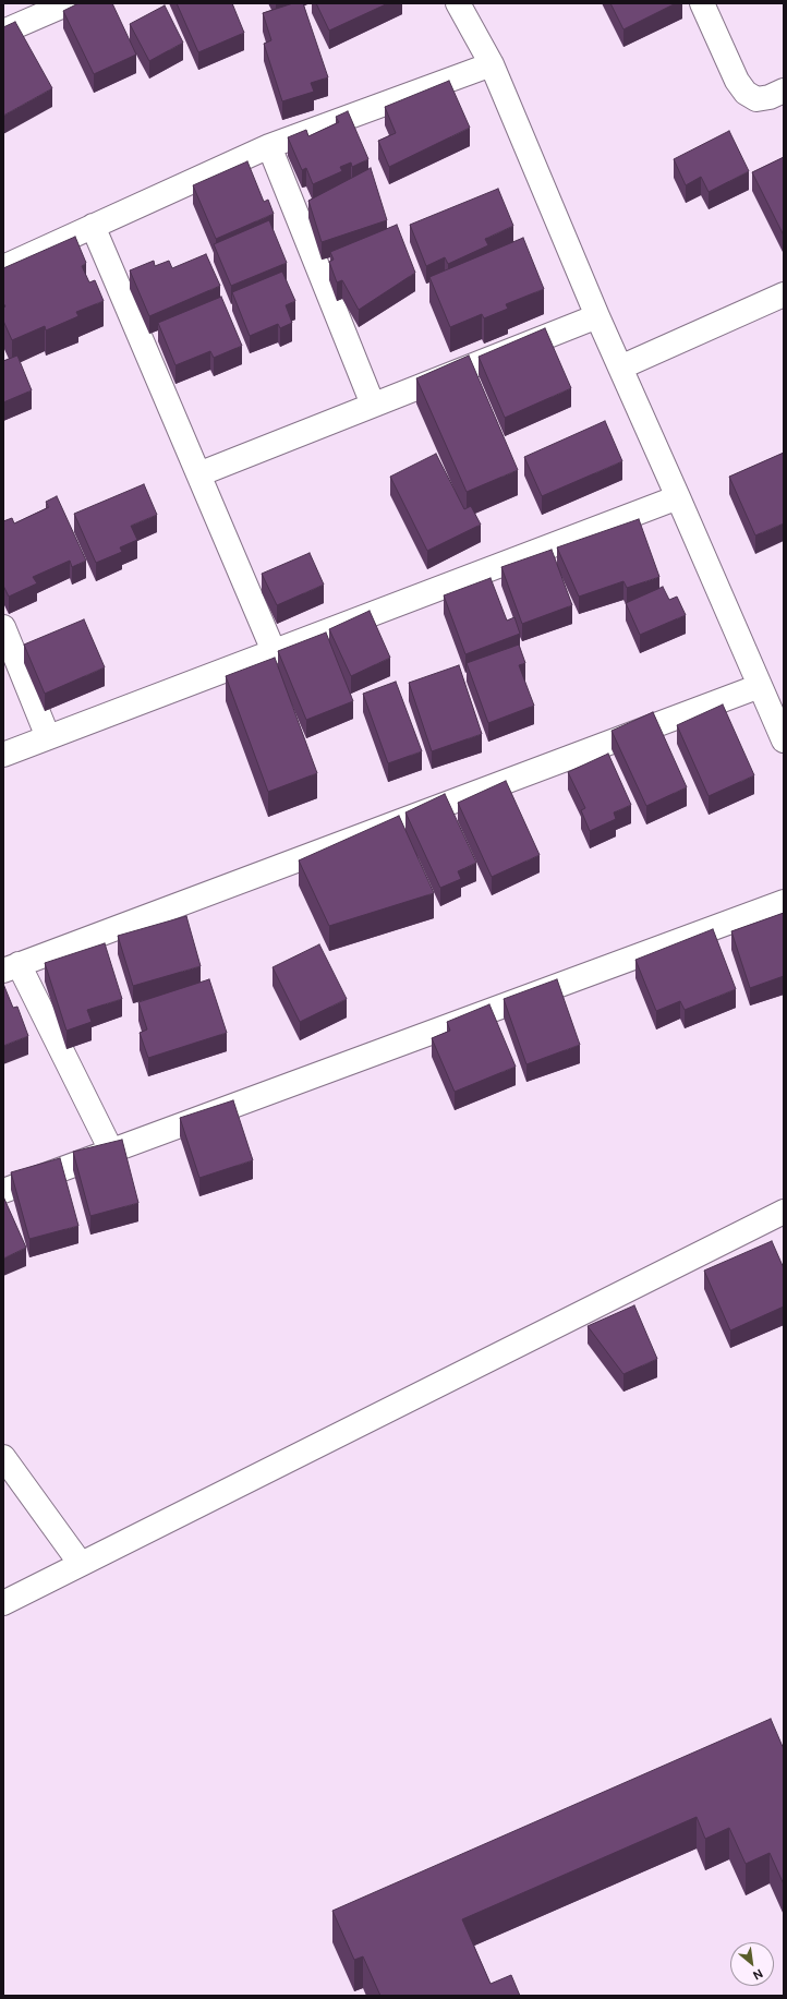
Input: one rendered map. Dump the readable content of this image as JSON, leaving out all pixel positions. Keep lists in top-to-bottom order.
{
  "north": "bottom right"
}
